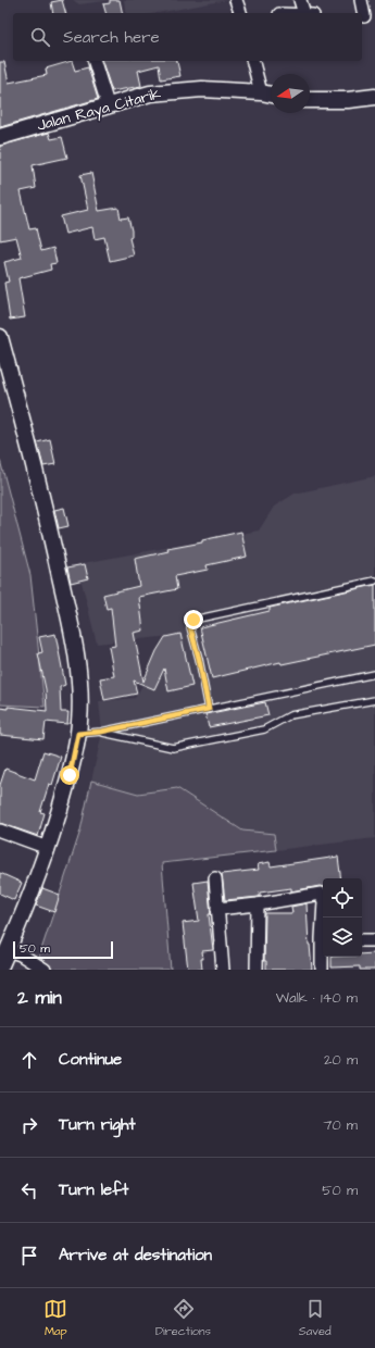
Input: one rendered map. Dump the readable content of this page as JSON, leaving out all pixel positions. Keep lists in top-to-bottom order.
{
  "streets": {
    "street": ["Jalan Raya Citarik"]
  },
  "scale_bar": "50 m",
  "north": "left",
  "page": {
    "search": "Search here",
    "scale": "50 m",
    "heading": ["2 min", "Walk · 140 m"],
    "list": [
      ["Continue", "20 m"],
      ["Turn right", "70 m"],
      ["Turn left", "50 m"],
      "Arrive at destination"
    ],
    "nav": ["Map", "Directions", "Saved"]
  }
}
